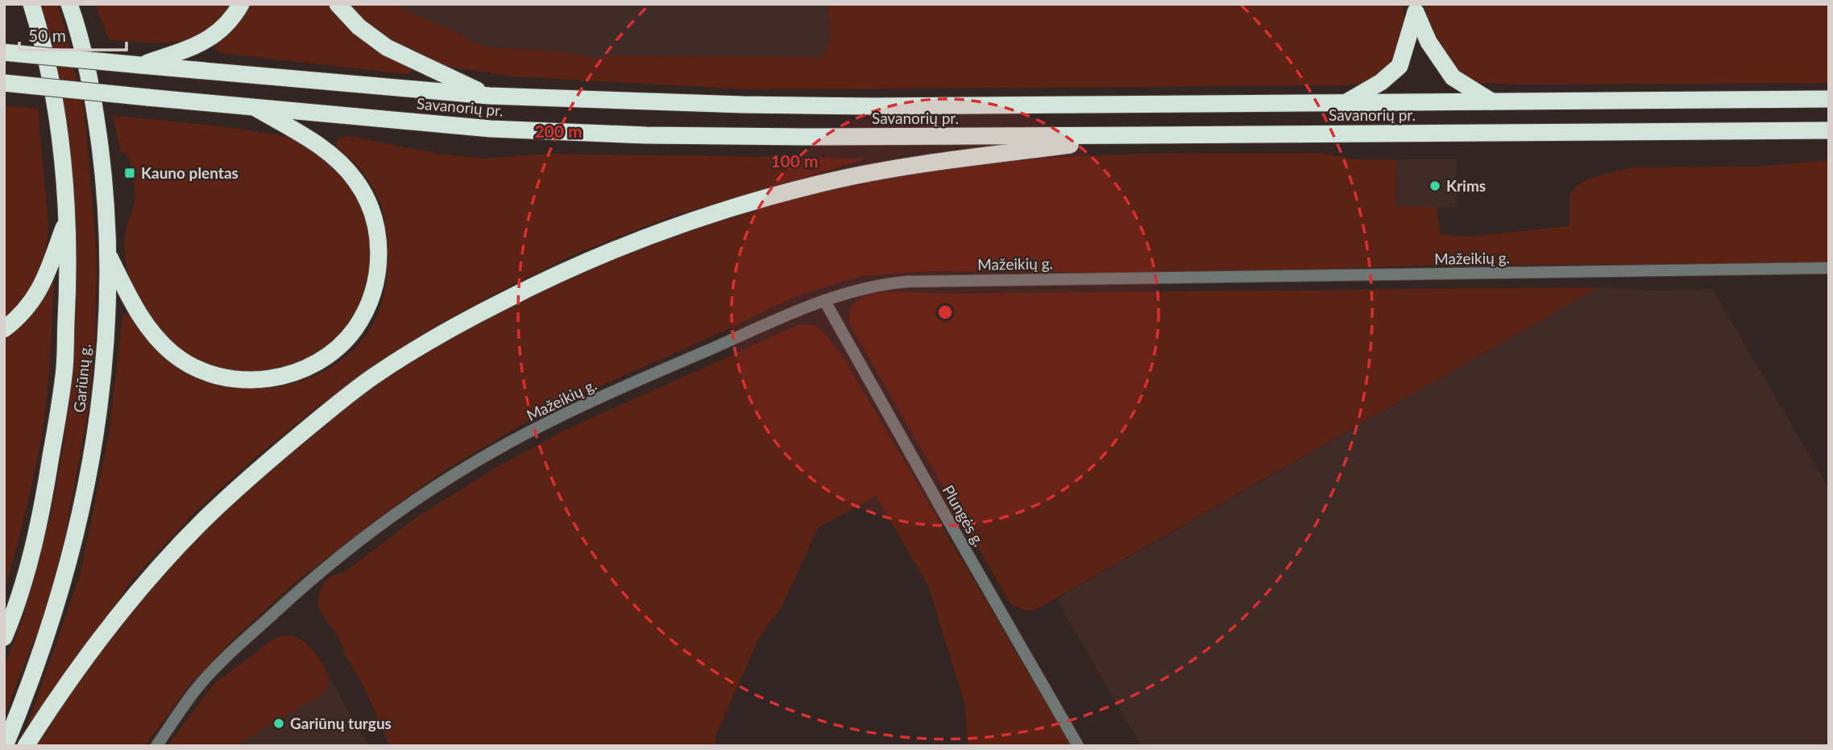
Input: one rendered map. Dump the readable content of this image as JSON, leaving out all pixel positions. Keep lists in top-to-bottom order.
{
  "streets": {
    "highway": ["Savanorių pr.", "Gariūnų g."],
    "street": ["Mažeikių g.", "Plungės g."]
  },
  "crossings": [
    ["Mažeikių g.", "Plungės g."]
  ],
  "places": {
    "transit": ["Kauno plentas"],
    "other": ["Krims", "Gariūnų turgus"]
  },
  "scale_bar": "50 m",
  "rings": ["200 m", "100 m"]
}
